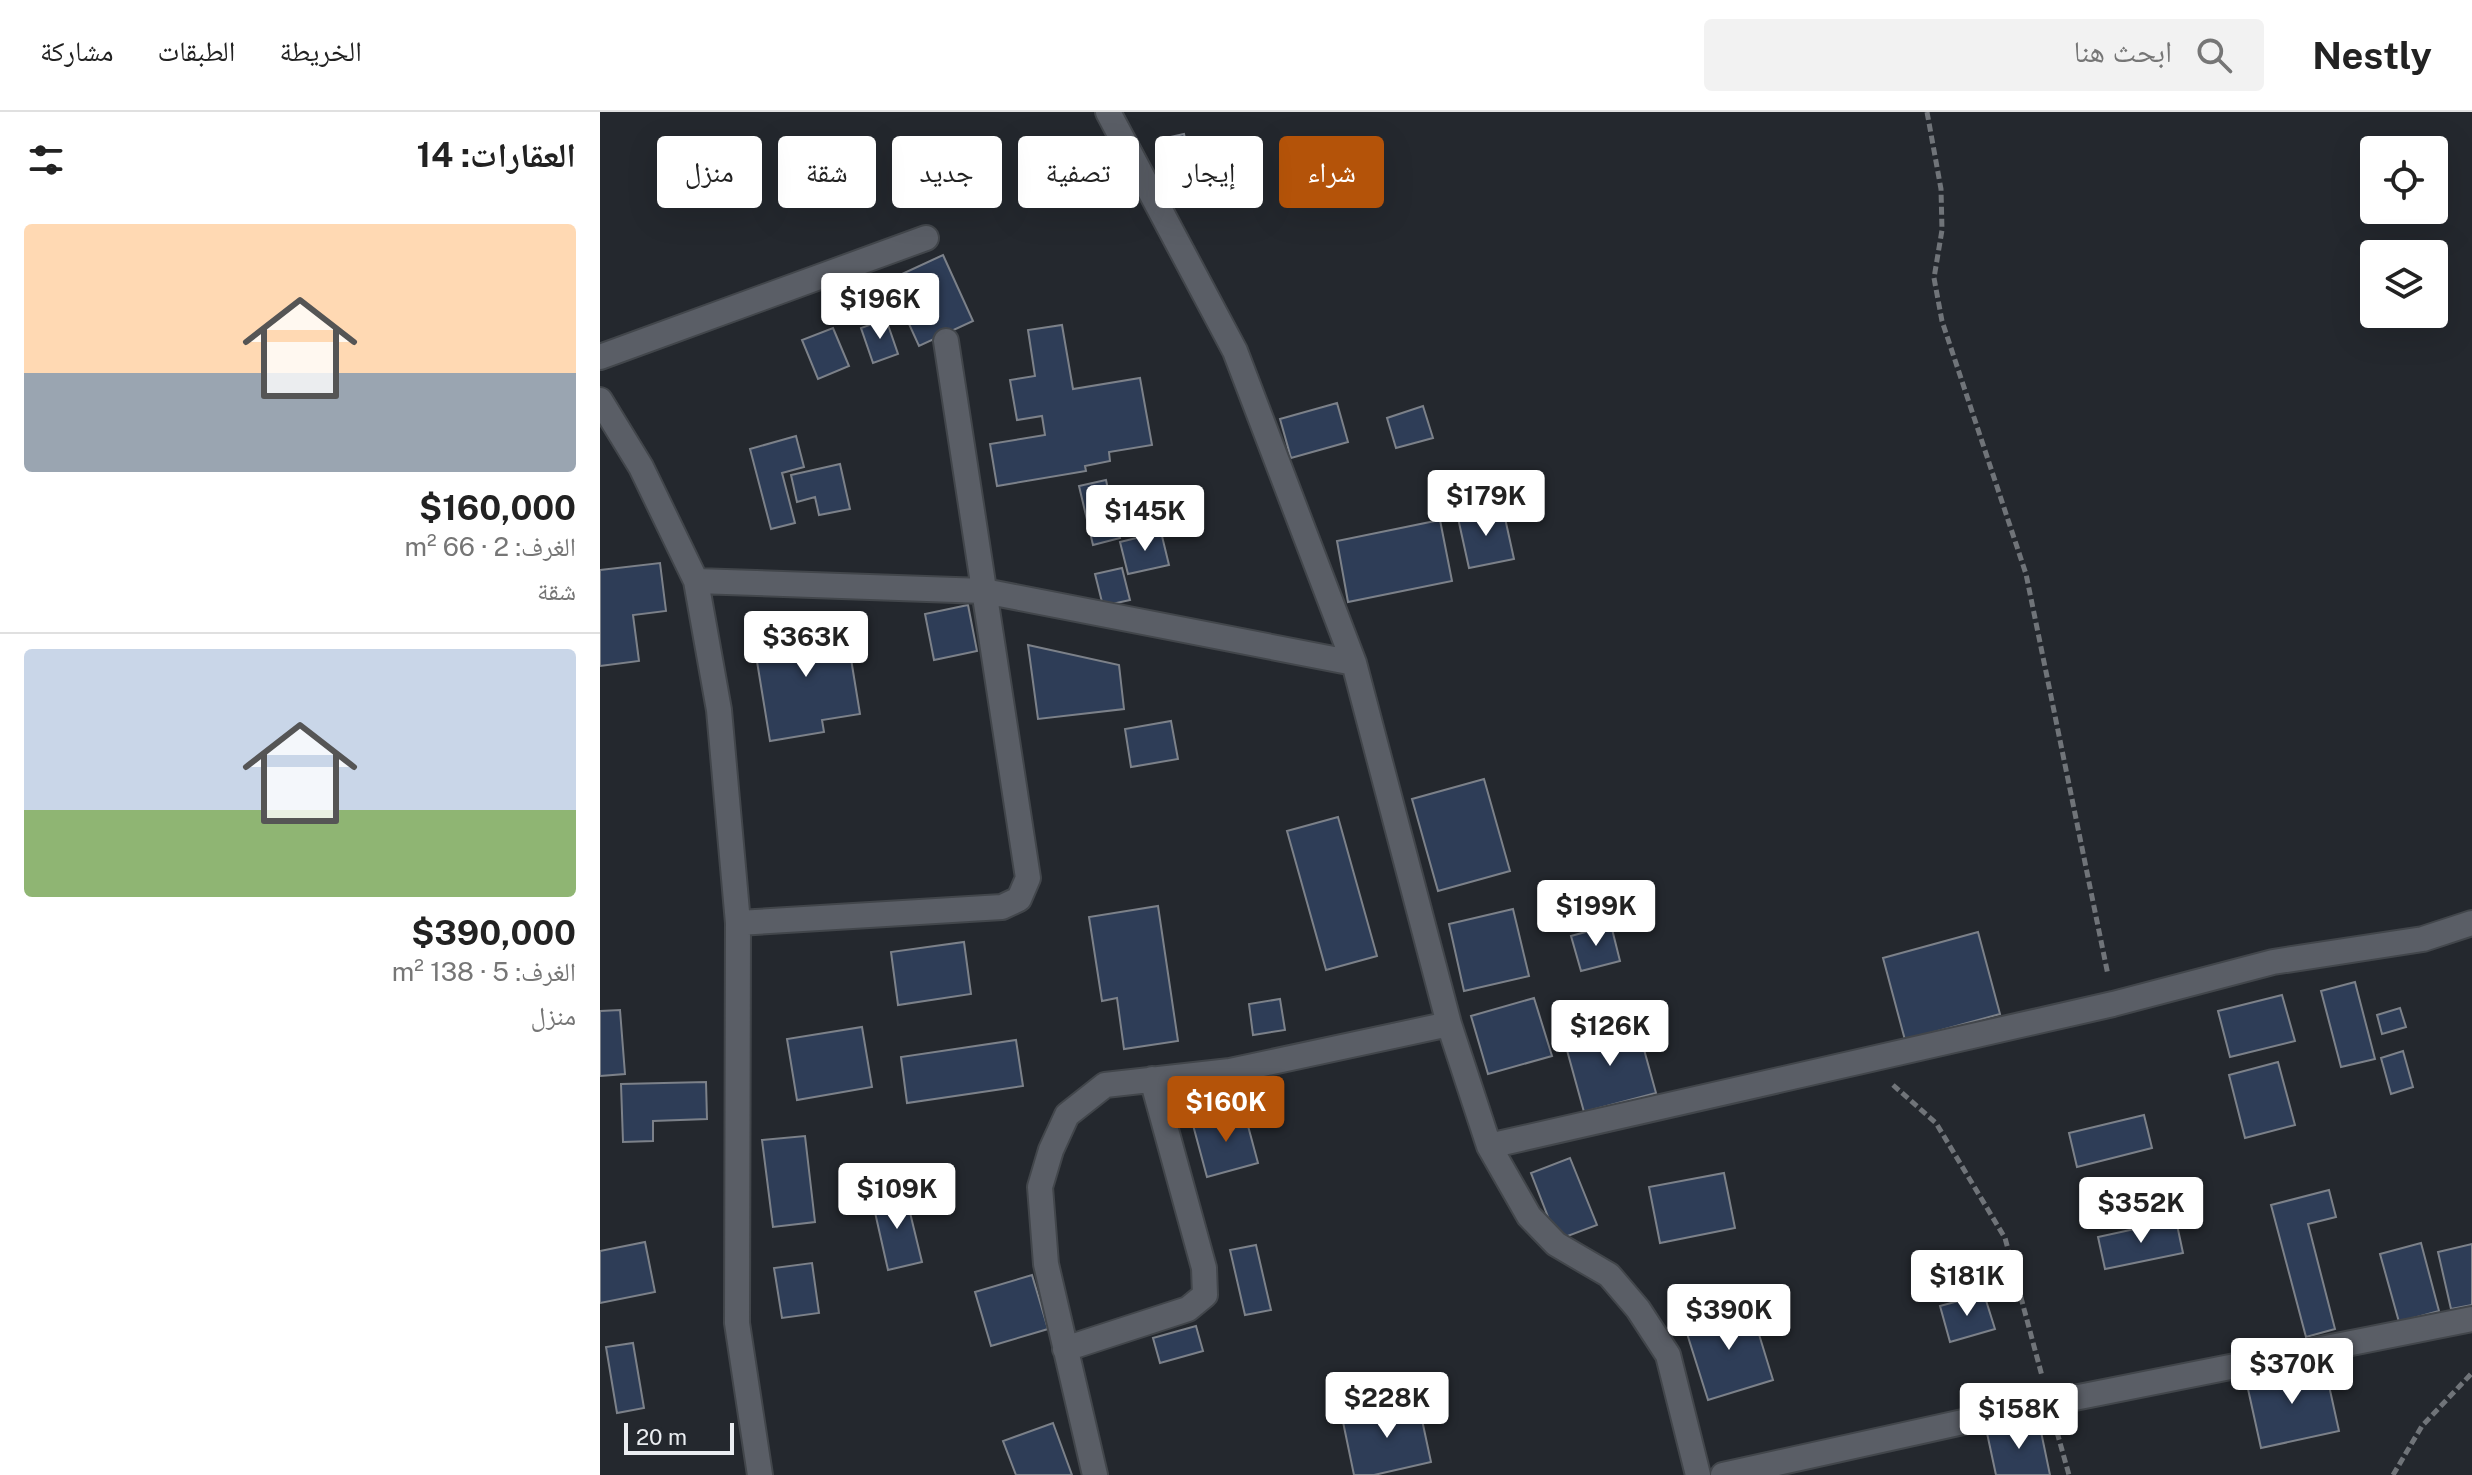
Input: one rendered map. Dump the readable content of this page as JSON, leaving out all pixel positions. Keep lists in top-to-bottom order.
{
  "scale_bar": "20 m",
  "page": {
    "header": "Nestly",
    "search": "ابحث هنا",
    "nav": ["الخريطة", "الطبقات", "مشاركة"],
    "heading": "العقارات: 14",
    "chip": [
      "شراء",
      "إيجار",
      "تصفية",
      "جديد",
      "شقة",
      "منزل"
    ],
    "list": [
      {
        "name": "$160,000",
        "note": "الغرف: 2 · 66 m² · شقة"
      },
      {
        "name": "$390,000",
        "note": "الغرف: 5 · 138 m² · منزل"
      }
    ],
    "price": [
      "$196K",
      "$179K",
      "$145K",
      "$363K",
      "$199K",
      "$126K",
      "$160K",
      "$109K",
      "$352K",
      "$181K",
      "$390K",
      "$370K",
      "$228K",
      "$158K"
    ],
    "scale": "20 m"
  }
}
